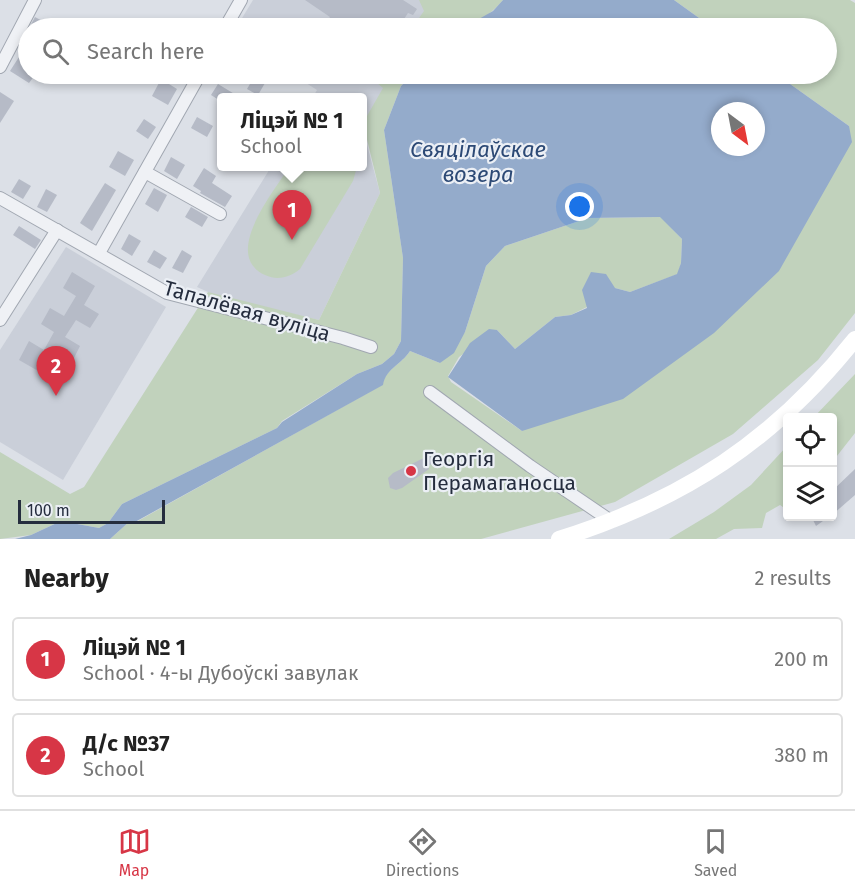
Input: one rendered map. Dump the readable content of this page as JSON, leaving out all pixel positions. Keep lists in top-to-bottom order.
{
  "streets": {
    "street": ["Тапалёвая вуліца"]
  },
  "water": ["Свяцілаўскае возера"],
  "places": ["Георгія Перамаганосца"],
  "scale_bar": "100 m",
  "north": "bottom right",
  "page": {
    "search": "Search here",
    "popup": ["Ліцэй № 1", "School"],
    "pins": ["1", "2"],
    "scale": "100 m",
    "heading": ["Nearby", "2 results"],
    "list": [
      {
        "mark": "1",
        "name": "Ліцэй № 1",
        "note": "School · 4-ы Дубоўскі завулак",
        "value": "200 m"
      },
      {
        "mark": "2",
        "name": "Д/с №37",
        "note": "School",
        "value": "380 m"
      }
    ],
    "nav": ["Map", "Directions", "Saved"]
  }
}
